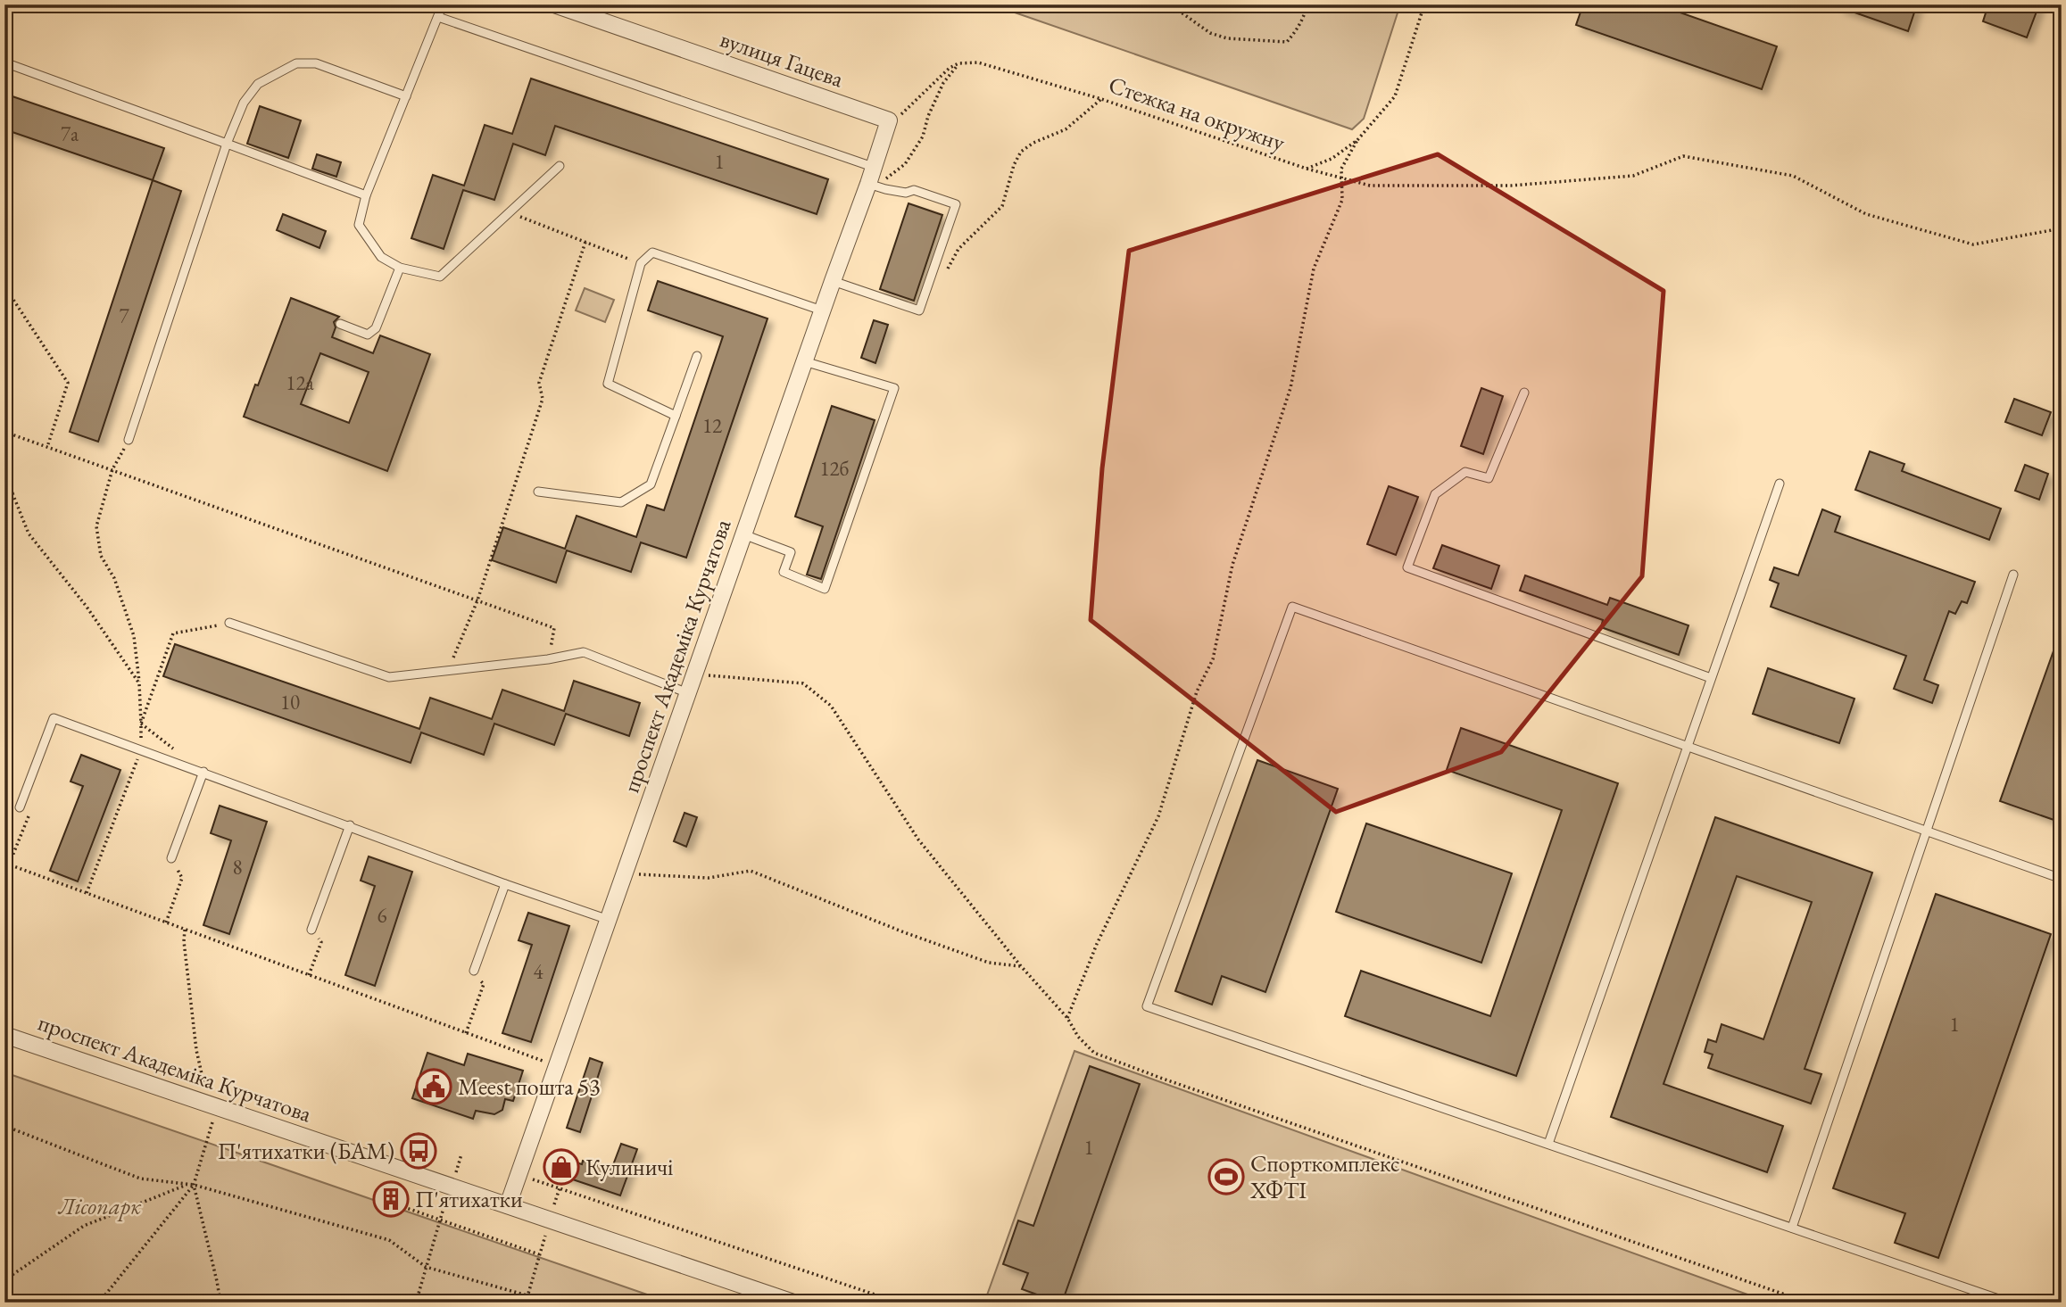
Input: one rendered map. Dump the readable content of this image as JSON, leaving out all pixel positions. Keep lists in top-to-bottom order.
{
  "streets": {
    "street": ["вулиця Гацева", "проспект Академіка Курчатова"],
    "path": ["Стежка на окружну"]
  },
  "crossings": [
    ["вулиця Гацева", "проспект Академіка Курчатова"]
  ],
  "parks": ["Лісопарк"],
  "places": {
    "public building": ["Meest пошта 53"],
    "bus stop": ["П'ятихатки (БАМ)"],
    "shop": ["Кулиничі"],
    "sports": ["Спорткомплекс ХФТІ"],
    "building": ["П'ятихатки"]
  },
  "house_numbers": [
    "7а",
    "1",
    "7",
    "12а",
    "12",
    "12б",
    "10",
    "8",
    "6",
    "4",
    "1",
    "1"
  ]
}
